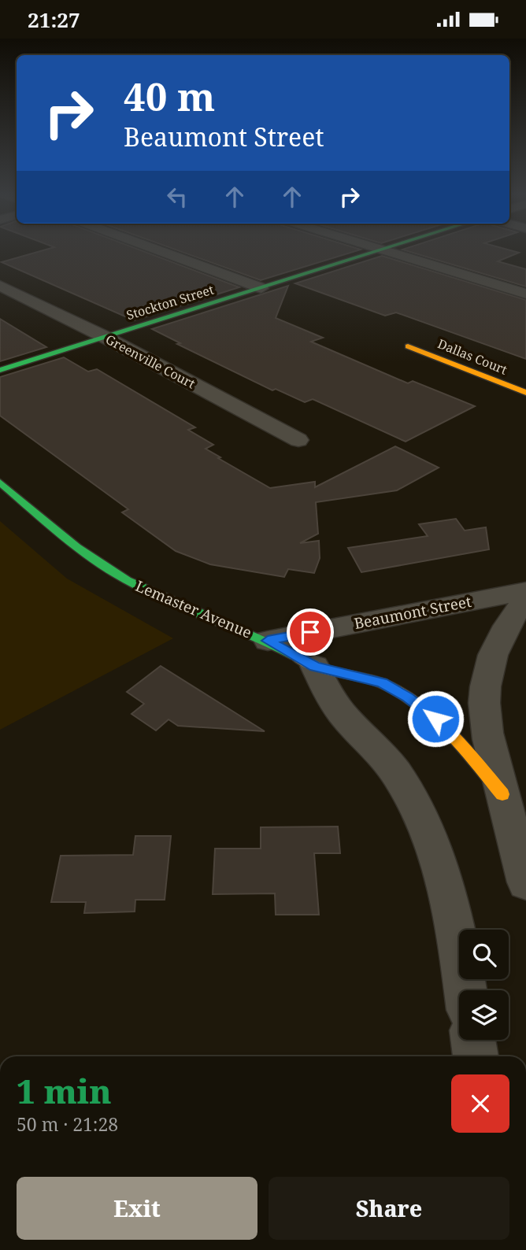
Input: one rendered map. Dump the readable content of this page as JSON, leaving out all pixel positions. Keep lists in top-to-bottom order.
{
  "streets": {
    "street": [
      "Stockton Street",
      "Dallas Court",
      "Greenville Court",
      "Lemaster Avenue",
      "Beaumont Street"
    ]
  },
  "crossings": [
    ["Stockton Street", "Greenville Court"],
    ["Lemaster Avenue", "Beaumont Street"]
  ],
  "page": {
    "status": "21:27",
    "turn": ["40 m", "Beaumont Street"],
    "heading": ["1 min", "50 m · 21:28"],
    "buttons": ["Exit", "Share"]
  }
}
